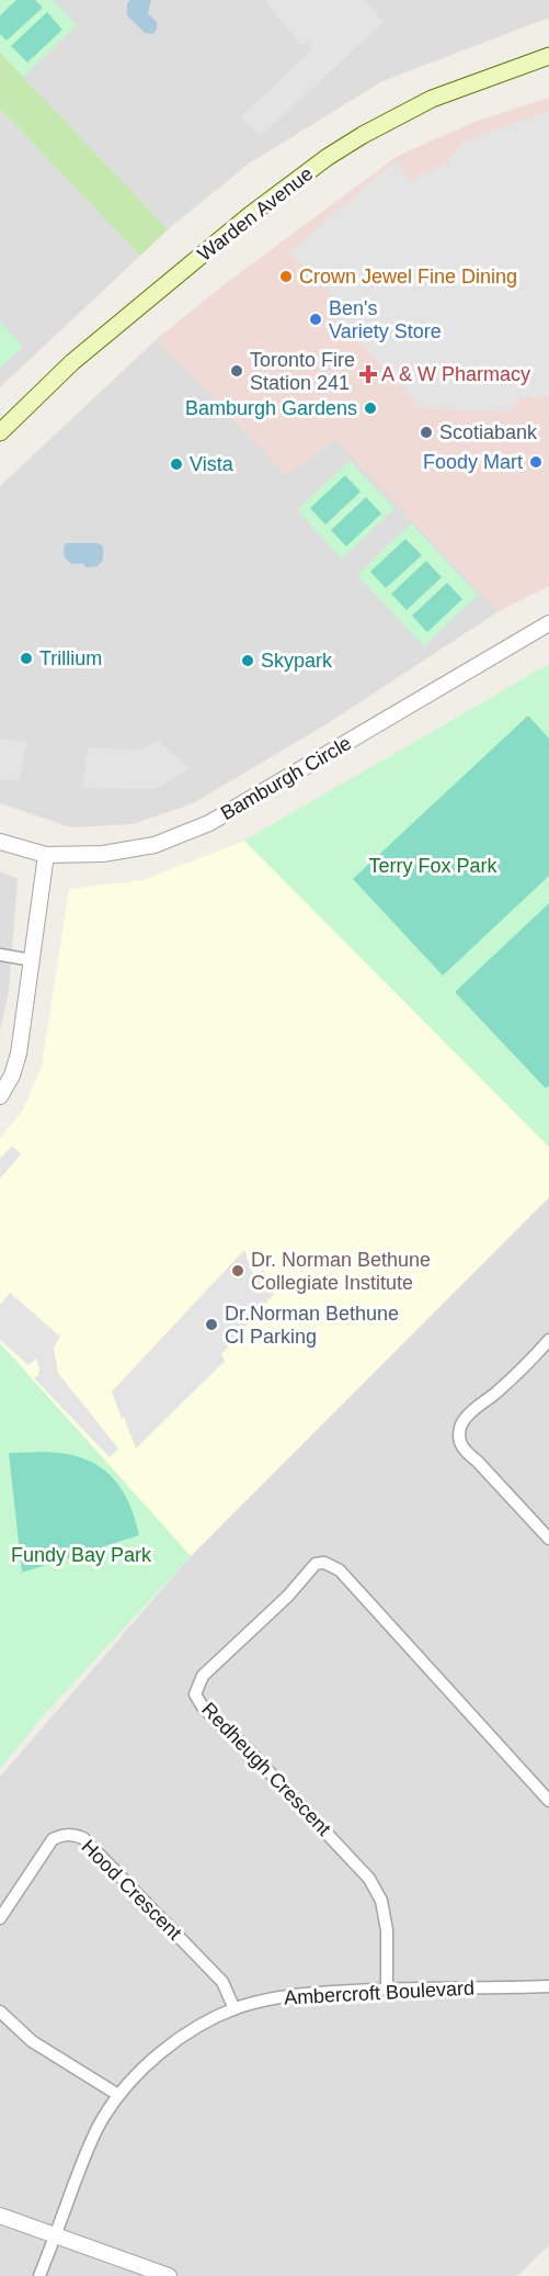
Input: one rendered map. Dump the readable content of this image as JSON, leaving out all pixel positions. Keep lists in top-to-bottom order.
{
  "streets": {
    "main road": ["Warden Avenue"],
    "street": [
      "Bamburgh Circle",
      "Redheugh Crescent",
      "Hood Crescent",
      "Ambercroft Boulevard"
    ]
  },
  "crossings": [
    ["Redheugh Crescent", "Ambercroft Boulevard"],
    ["Hood Crescent", "Ambercroft Boulevard"]
  ],
  "parks": ["Terry Fox Park", "Fundy Bay Park"],
  "places": {
    "other": [
      "Crown Jewel Fine Dining",
      "Ben's Variety Store",
      "Toronto Fire Station 241",
      "Bamburgh Gardens",
      "Scotiabank",
      "Foody Mart",
      "Vista",
      "Trillium",
      "Skypark",
      "Dr. Norman Bethune Collegiate Institute",
      "Dr.Norman Bethune CI Parking"
    ],
    "health": ["A & W Pharmacy"]
  }
}
